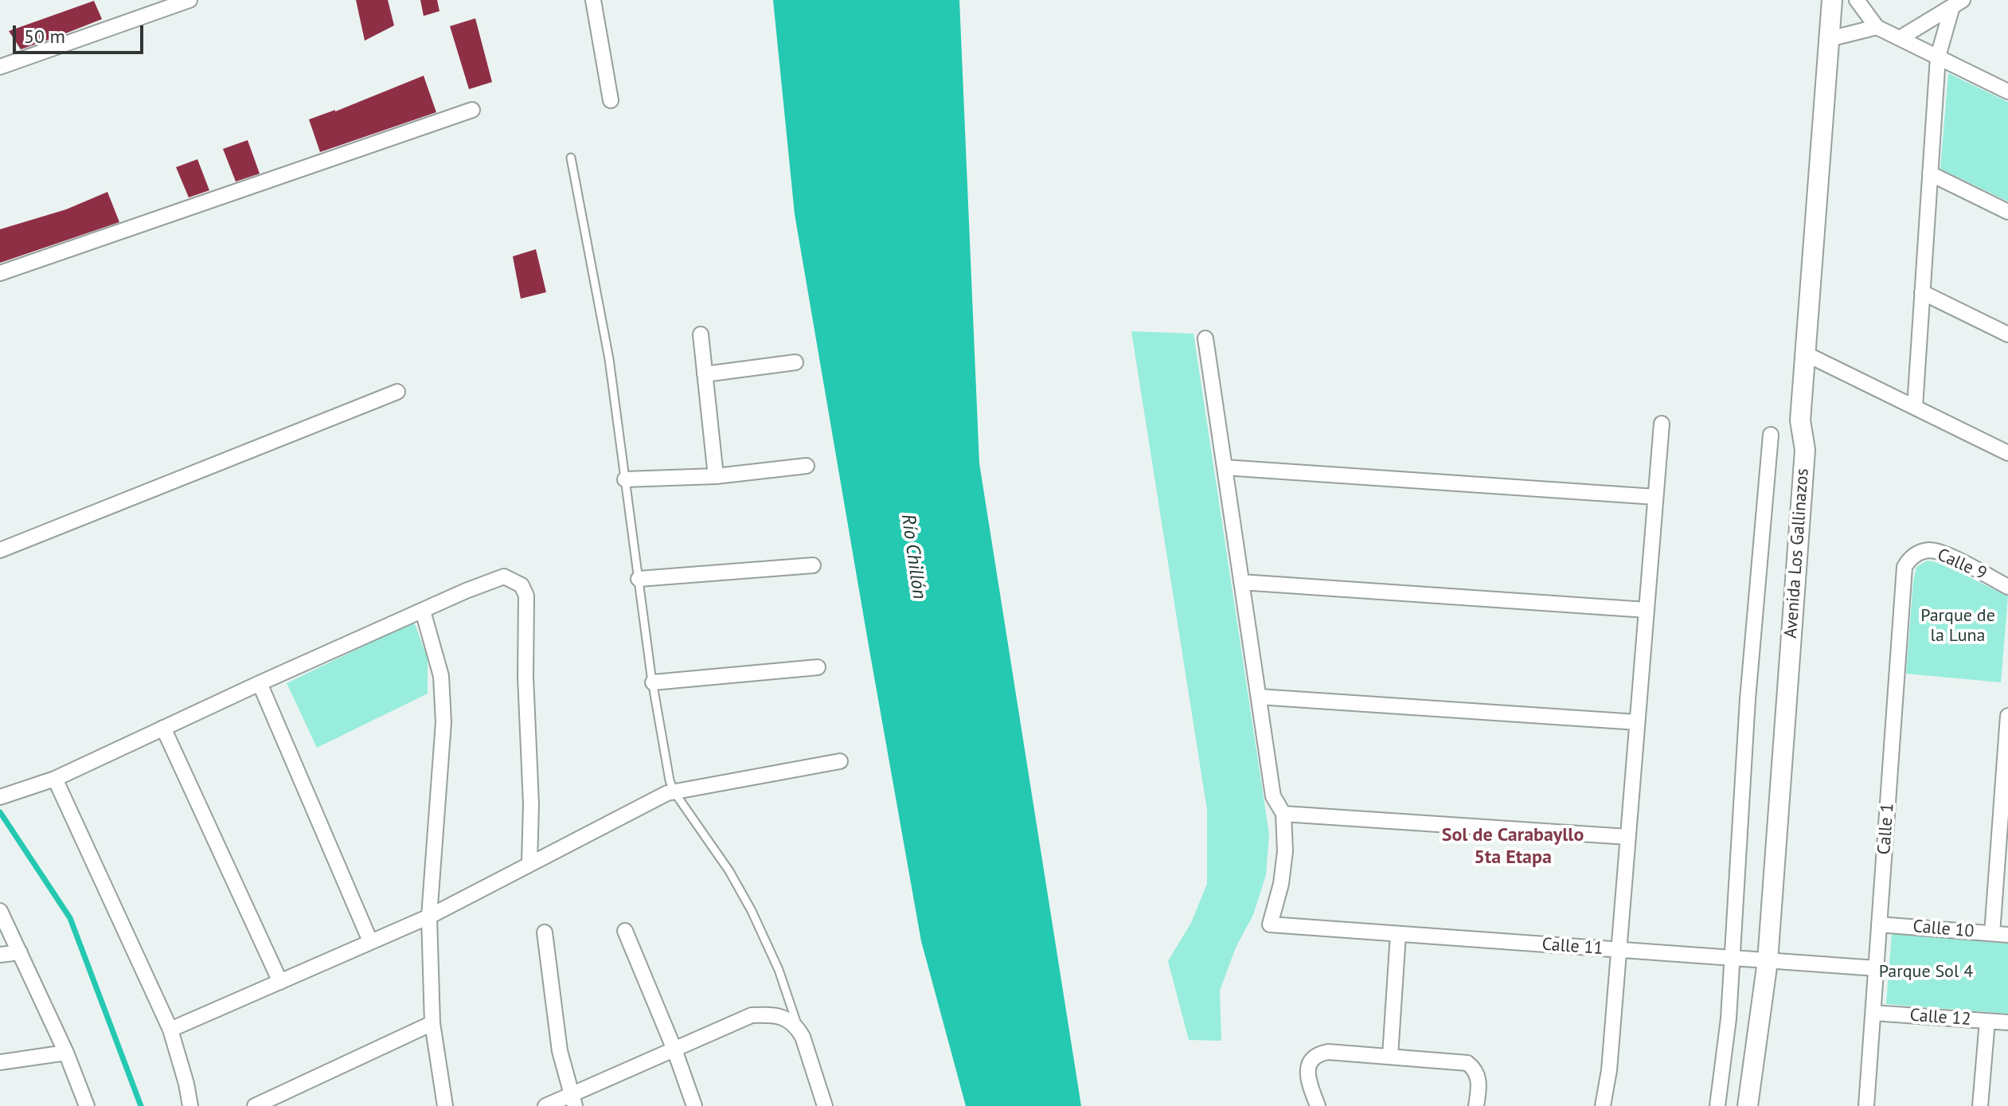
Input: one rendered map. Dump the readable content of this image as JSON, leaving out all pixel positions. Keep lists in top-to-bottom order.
{
  "streets": {
    "street": [
      "Avenida Los Gallinazos",
      "Calle 9",
      "Calle 1",
      "Calle 10",
      "Calle 11",
      "Calle 12"
    ]
  },
  "crossings": [
    ["Avenida Los Gallinazos", "Calle 11"],
    ["Calle 9", "Calle 1"],
    ["Calle 1", "Calle 10"],
    ["Calle 1", "Calle 11"],
    ["Calle 1", "Calle 12"]
  ],
  "districts": ["Sol de Carabayllo 5ta Etapa"],
  "water": ["Río Chillón"],
  "parks": ["Parque de la Luna", "Parque Sol 4"],
  "scale_bar": "50 m"
}
